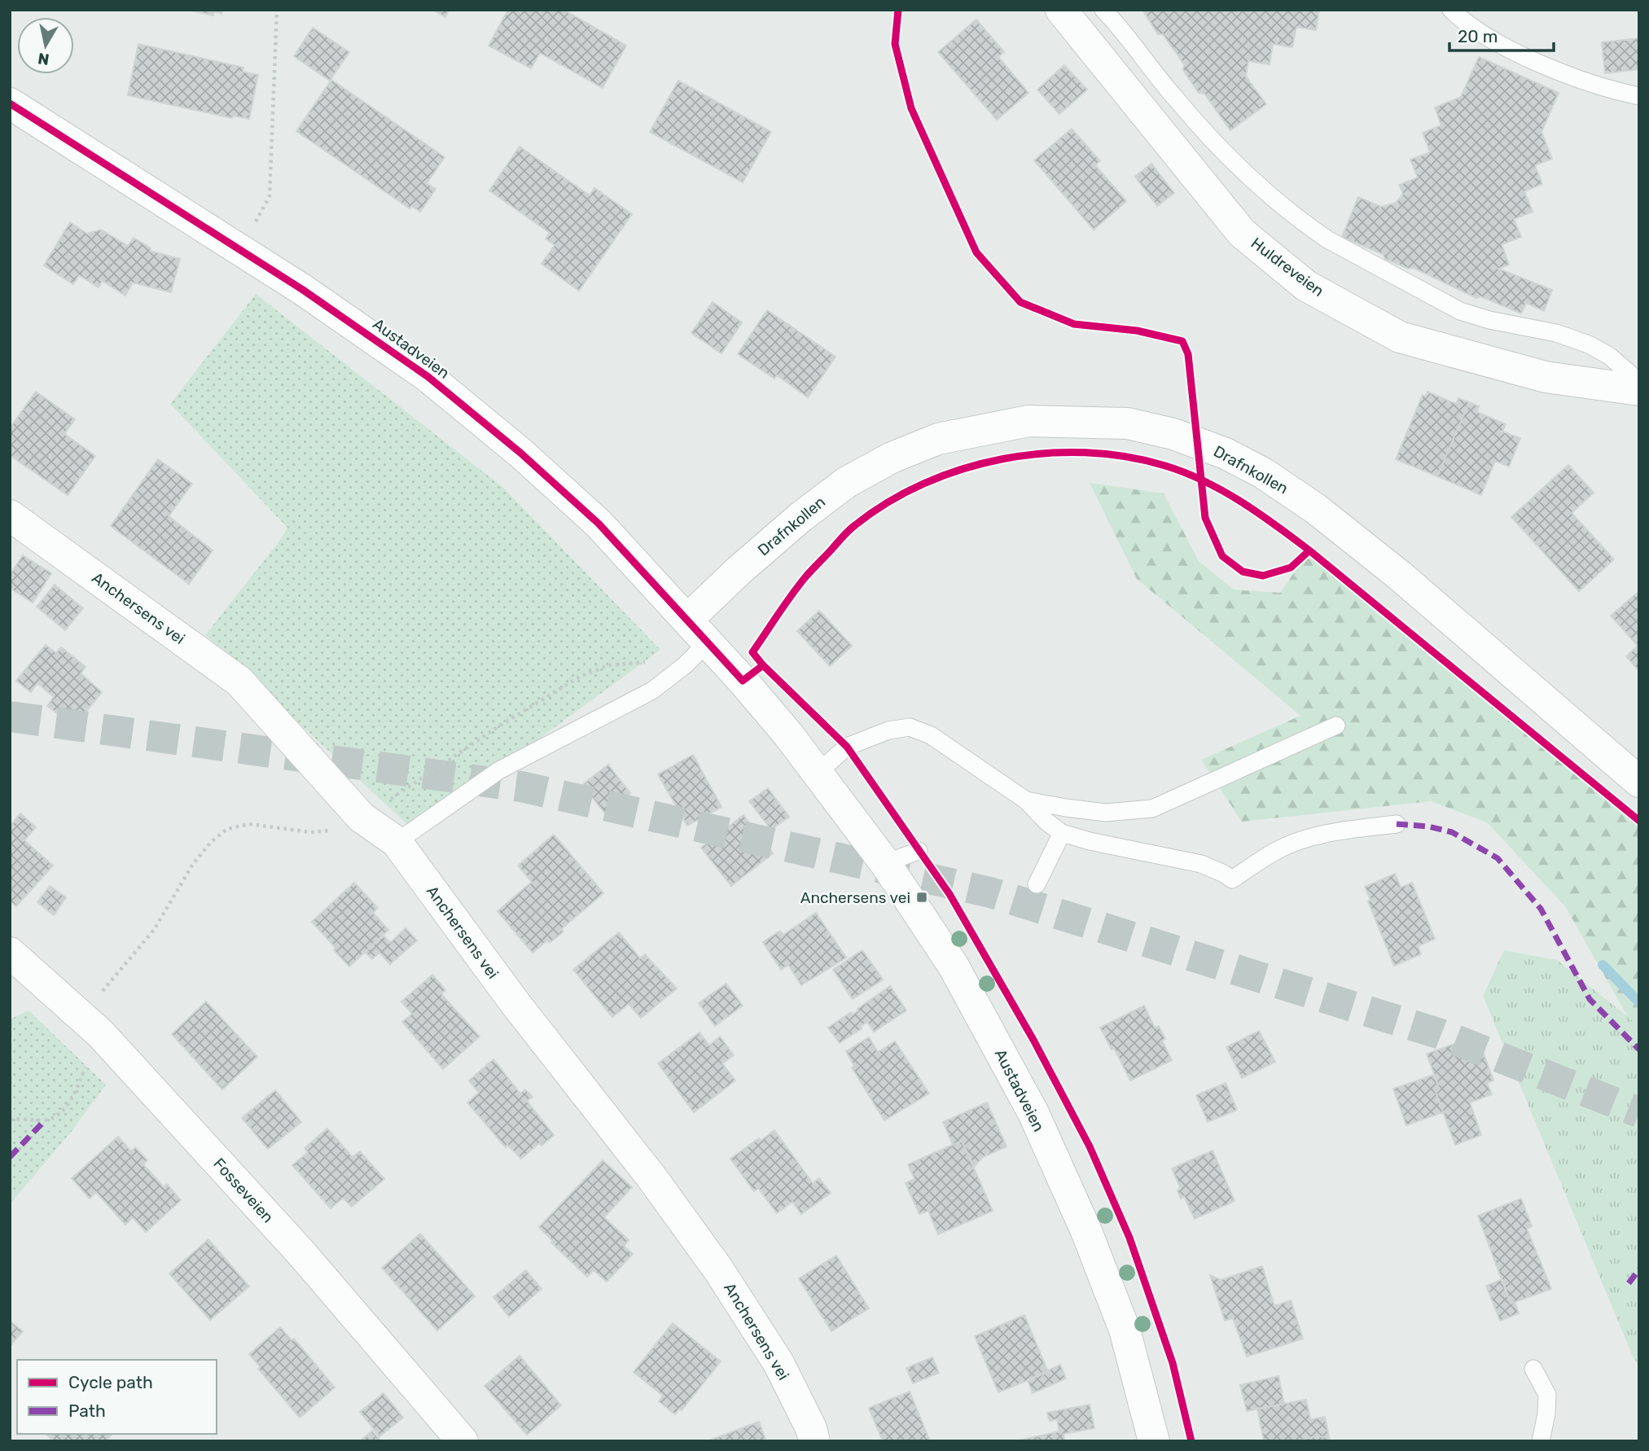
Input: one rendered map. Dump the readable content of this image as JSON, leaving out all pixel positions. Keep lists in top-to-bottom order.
{
  "streets": {
    "street": [
      "Huldreveien",
      "Austadveien",
      "Drafnkollen",
      "Anchersens vei",
      "Fosseveien"
    ]
  },
  "crossings": [
    ["Austadveien", "Drafnkollen"]
  ],
  "places": {
    "transit": ["Anchersens vei"]
  },
  "legend": ["Cycle path", "Path"],
  "scale_bar": "20 m",
  "north": "bottom"
}
